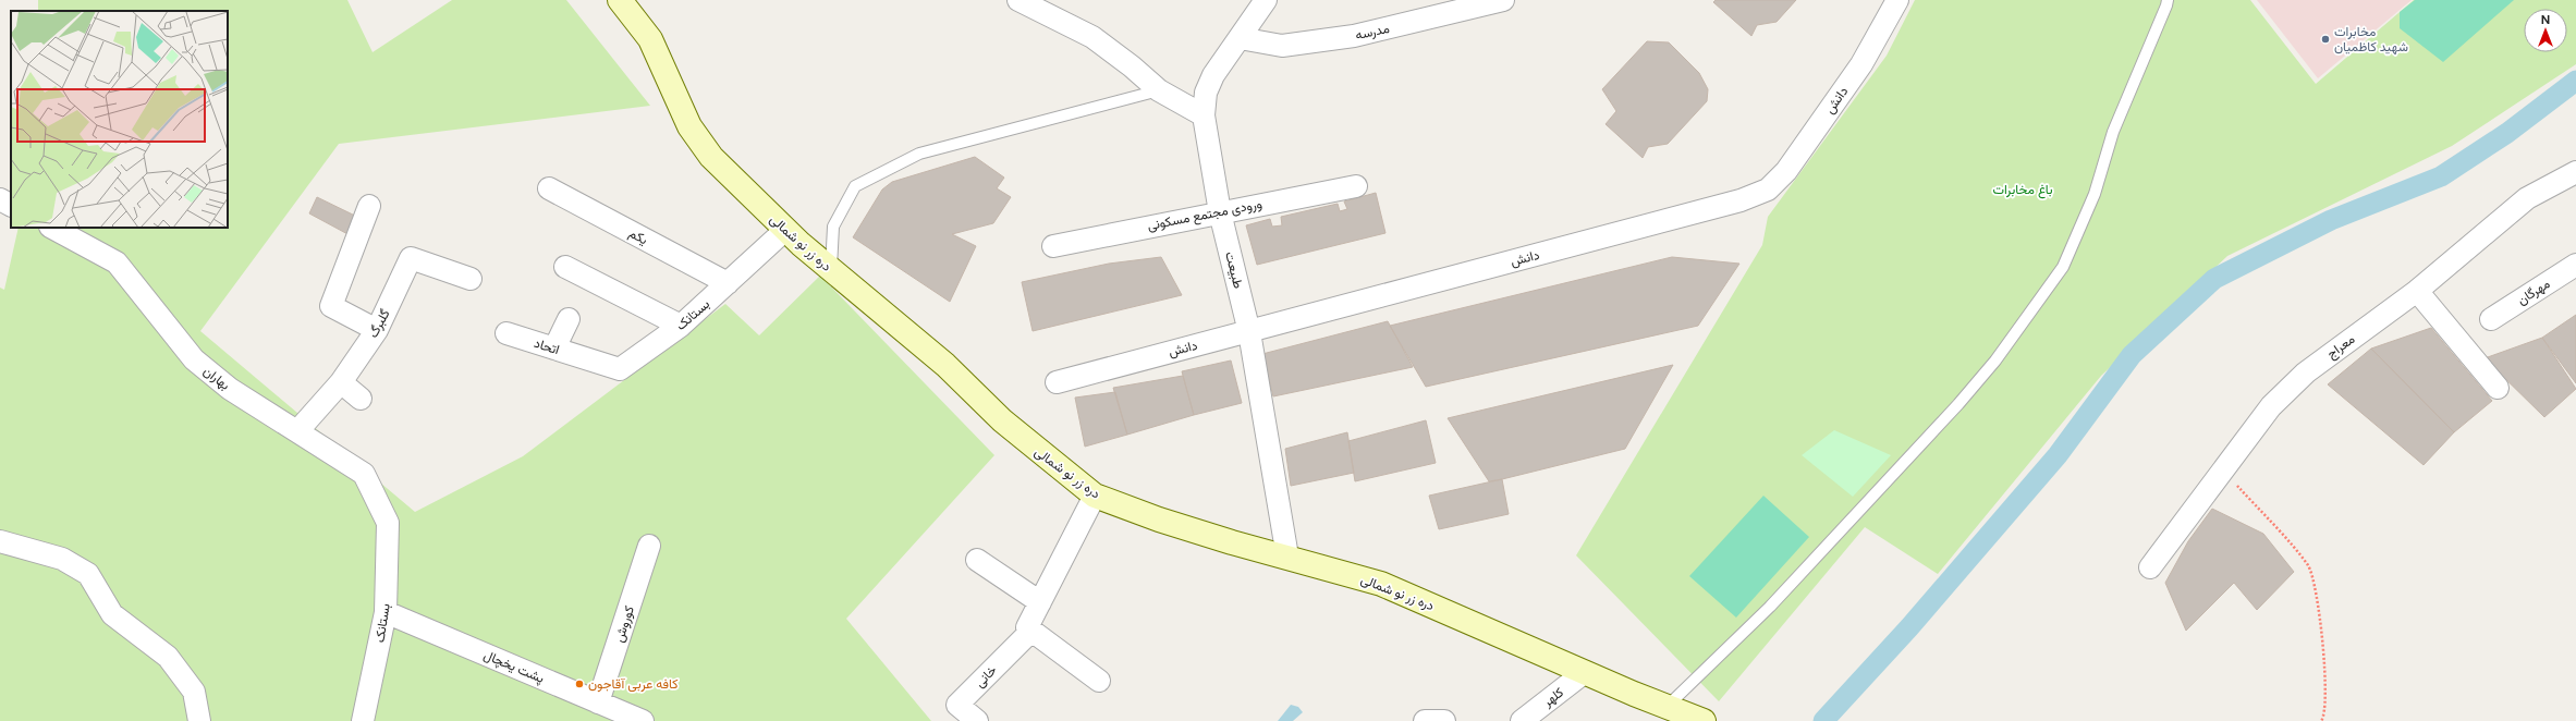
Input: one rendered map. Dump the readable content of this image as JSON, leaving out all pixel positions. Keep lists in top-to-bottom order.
{
  "streets": {
    "street": [
      "مدرسه",
      "دانش",
      "ورودی مجتمع مسکونی",
      "یکم",
      "دره زر نو شمالی",
      "طبیعت",
      "مهرگان",
      "بستانک",
      "گلبرگ",
      "اتحاد",
      "معراج",
      "بهاران",
      "کوروش",
      "پشت یخچال",
      "خانی",
      "کلهر"
    ]
  },
  "crossings": [
    ["مدرسه", "طبیعت"],
    ["دانش", "طبیعت"],
    ["ورودی مجتمع مسکونی", "طبیعت"],
    ["یکم", "بستانک"],
    ["دره زر نو شمالی", "طبیعت"],
    ["دره زر نو شمالی", "بستانک"],
    ["دره زر نو شمالی", "کلهر"],
    ["بستانک", "اتحاد"],
    ["بستانک", "بهاران"],
    ["بستانک", "پشت یخچال"],
    ["گلبرگ", "بهاران"],
    ["کوروش", "پشت یخچال"]
  ],
  "parks": ["باغ مخابرات"],
  "places": ["مخابرات شهید کاظمیان", "کافه عربی آقاجون"],
  "north": "top"
}
